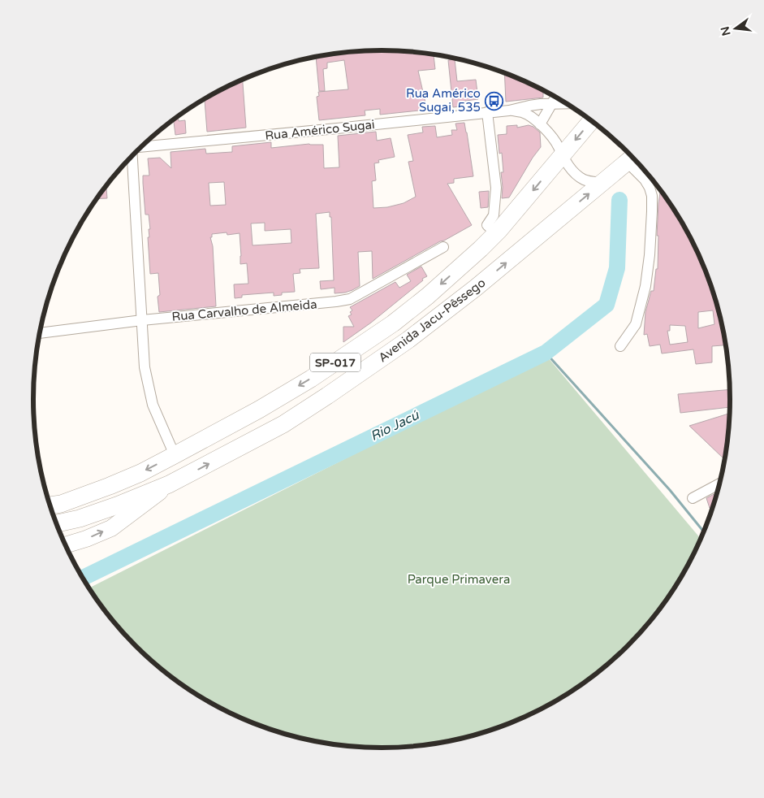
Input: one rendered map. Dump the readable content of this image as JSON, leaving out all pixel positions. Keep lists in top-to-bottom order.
{
  "streets": {
    "highway": ["Avenida Jacu-Pêssego", "SP-017"],
    "street": ["Rua Américo Sugai", "Rua Carvalho de Almeida"]
  },
  "crossings": [
    ["Rua Américo Sugai", "Avenida Jacu-Pêssego"]
  ],
  "water": ["Rio Jacú"],
  "parks": ["Parque Primavera"],
  "places": {
    "bus stop": ["Rua Américo Sugai, 535"]
  },
  "north": "left"
}
